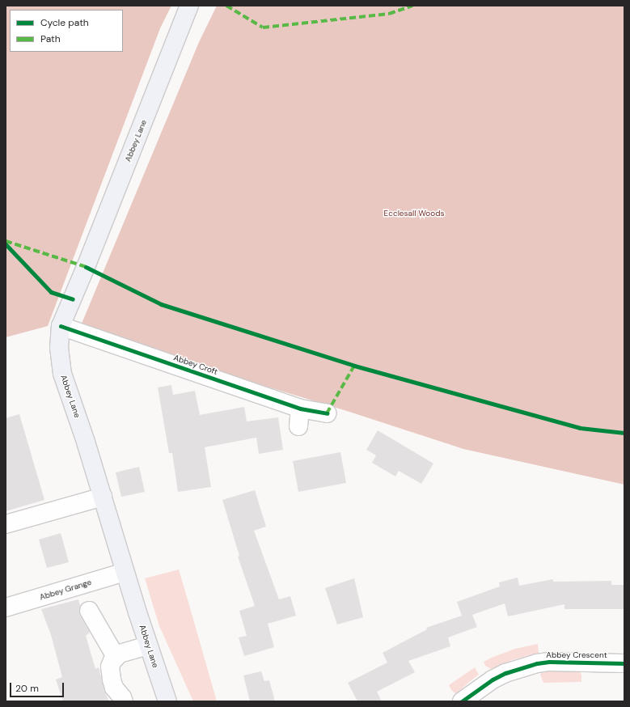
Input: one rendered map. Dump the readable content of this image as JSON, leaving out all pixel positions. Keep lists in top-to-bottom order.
{
  "streets": {
    "main road": ["Abbey Lane"],
    "street": ["Abbey Croft", "Abbey Grange", "Abbey Crescent"]
  },
  "crossings": [
    ["Abbey Lane", "Abbey Croft"],
    ["Abbey Lane", "Abbey Grange"]
  ],
  "parks": ["Ecclesall Woods"],
  "legend": ["Cycle path", "Path"],
  "scale_bar": "20 m"
}
